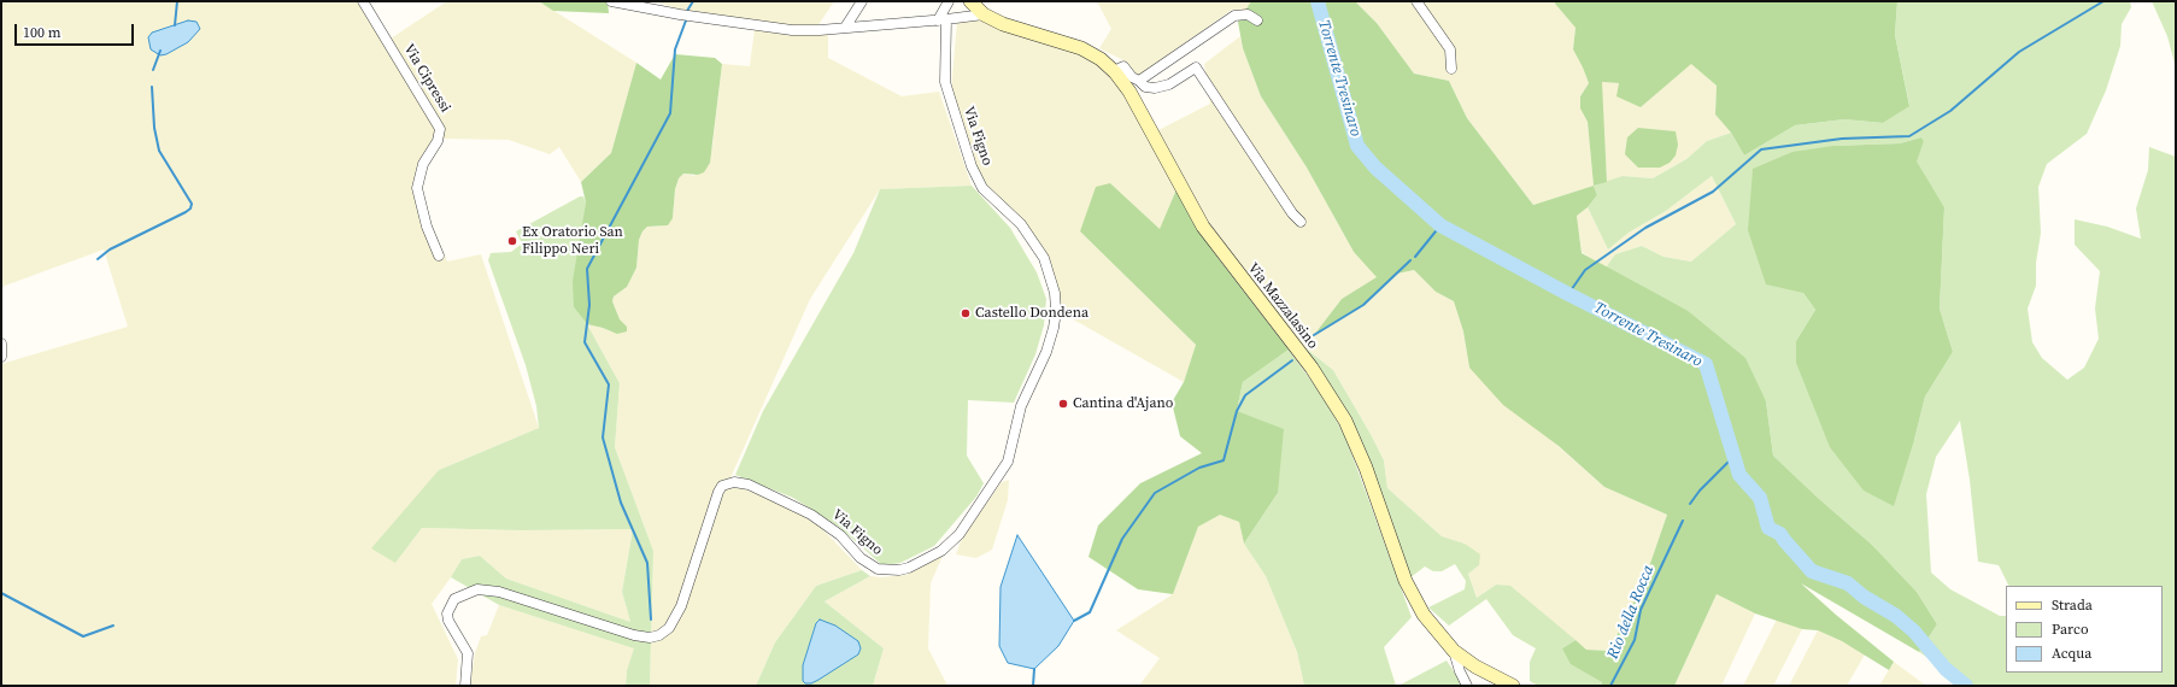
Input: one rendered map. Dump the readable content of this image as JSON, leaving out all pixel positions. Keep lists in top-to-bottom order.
{
  "streets": {
    "main road": ["Via Mazzalasino"],
    "street": ["Via Cipressi", "Via Figno"]
  },
  "water": ["Torrente Tresinaro", "Rio della Rocca"],
  "places": ["Ex Oratorio San Filippo Neri", "Castello Dondena", "Cantina d'Ajano"],
  "legend": ["Strada", "Parco", "Acqua"],
  "scale_bar": "100 m"
}
